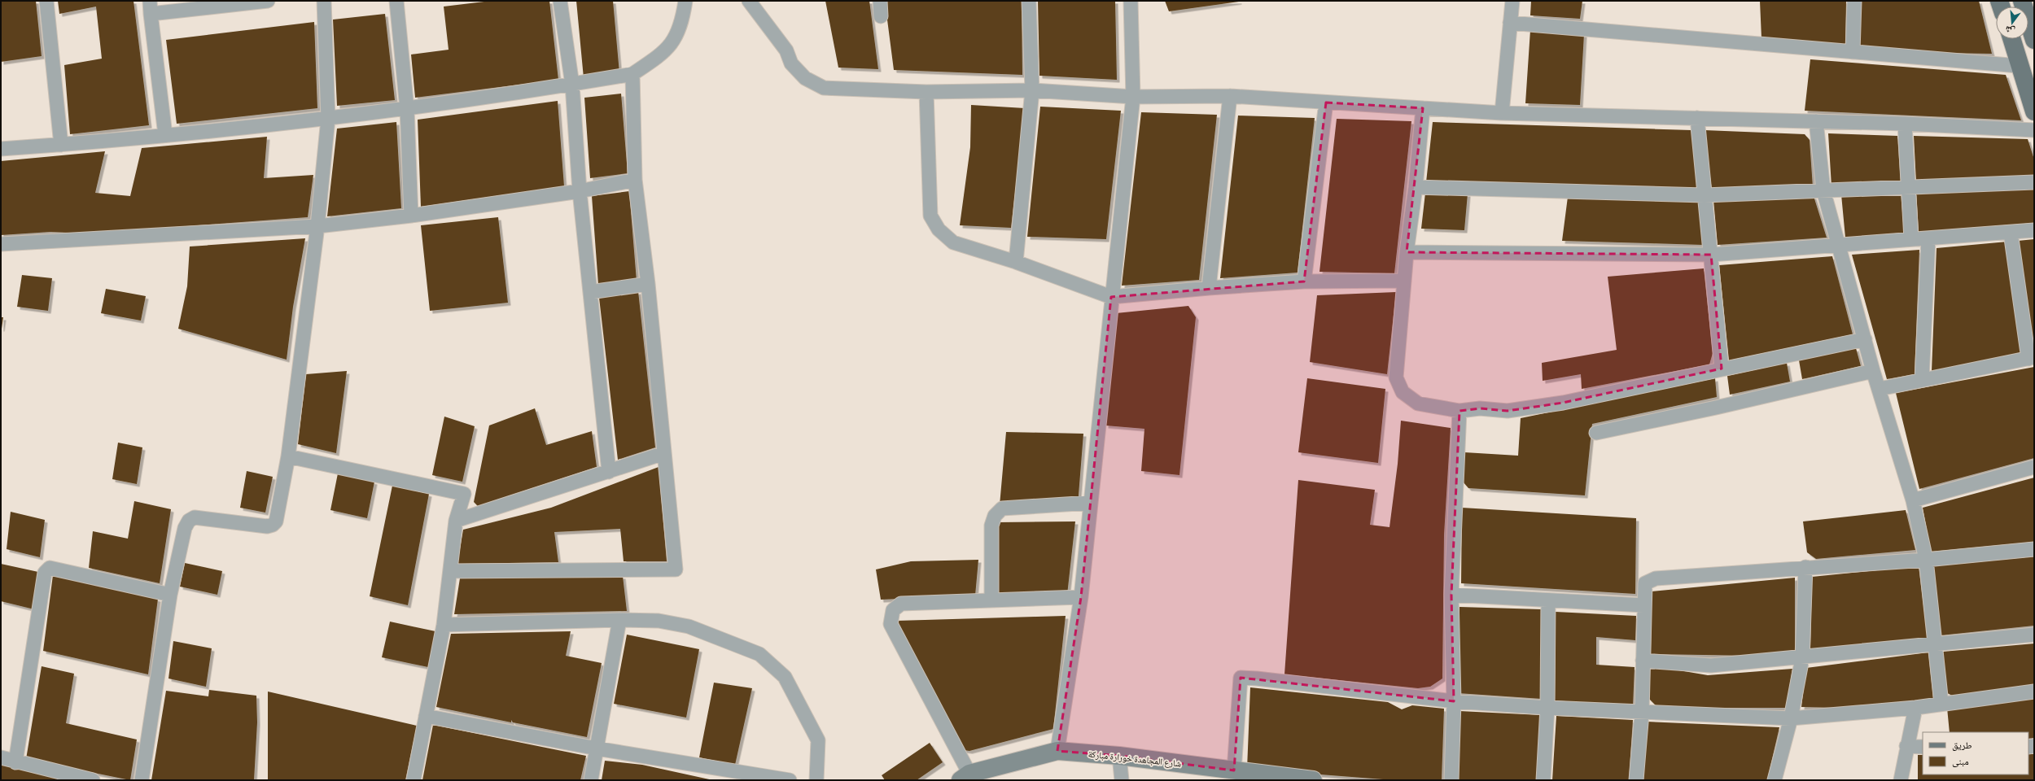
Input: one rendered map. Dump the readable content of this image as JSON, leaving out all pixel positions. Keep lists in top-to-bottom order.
{
  "streets": {
    "street": ["شارع المجاهدة خورارة مباركة"]
  },
  "legend": ["طريق", "مبنى"],
  "north": "bottom"
}
